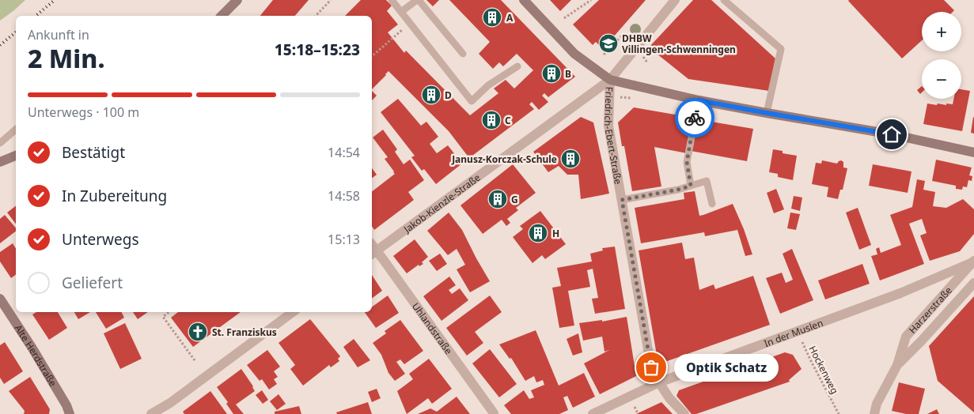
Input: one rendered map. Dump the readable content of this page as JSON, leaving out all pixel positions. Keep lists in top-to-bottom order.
{
  "streets": {
    "main road": ["Friedrich-Ebert-Straße", "Alte Herdstraße"],
    "street": [
      "Jakob-Kienzle-Straße",
      "Harzerstraße",
      "Uhlandstraße",
      "In der Muslen"
    ],
    "path": ["Hockenweg"]
  },
  "crossings": [
    ["Friedrich-Ebert-Straße", "Jakob-Kienzle-Straße"],
    ["Friedrich-Ebert-Straße", "In der Muslen"],
    ["Jakob-Kienzle-Straße", "Uhlandstraße"],
    ["Harzerstraße", "In der Muslen"],
    ["In der Muslen", "Hockenweg"]
  ],
  "places": {
    "building": [
      "A",
      "B",
      "D",
      "C",
      "Janusz-Korczak-Schule",
      "G",
      "H"
    ],
    "school or university": ["DHBW Villingen-Schwenningen"],
    "church": ["St. Franziskus"],
    "other": ["Optik Schatz"]
  },
  "page": {
    "map_buttons": ["+", "−"],
    "heading": ["2 Min.", "Ankunft in", "15:18–15:23"],
    "bar": "Unterwegs · 100 m",
    "list": [
      ["Bestätigt", "14:54"],
      ["In Zubereitung", "14:58"],
      ["Unterwegs", "15:13"],
      "Geliefert"
    ],
    "bubble": "Optik Schatz"
  }
}
